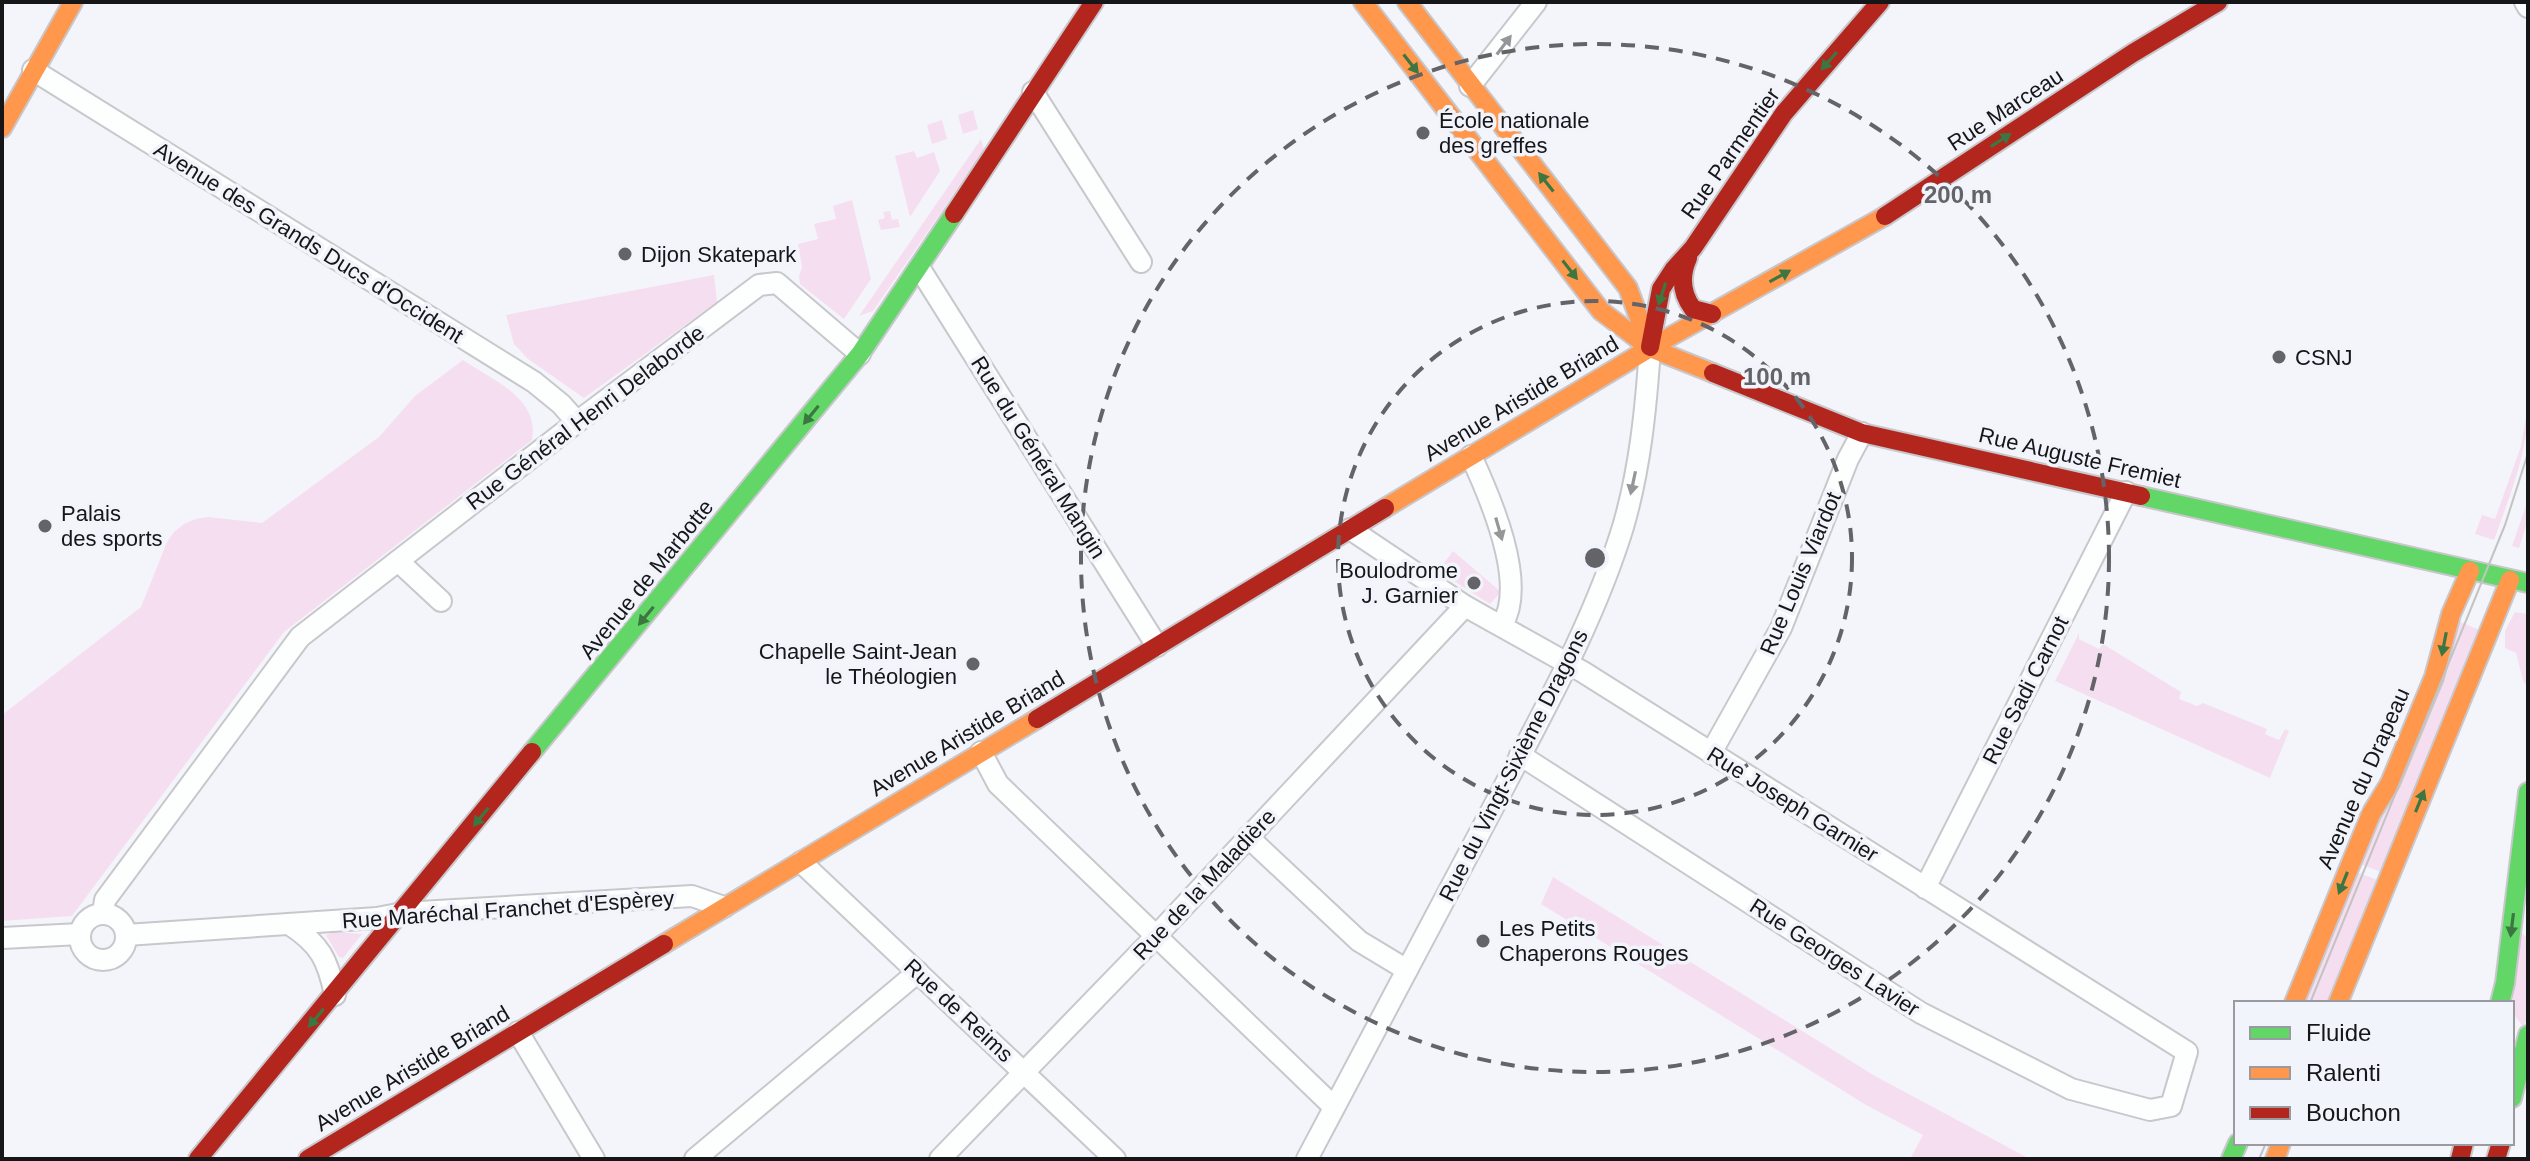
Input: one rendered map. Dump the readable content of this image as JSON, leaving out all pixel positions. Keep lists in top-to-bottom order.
{
  "streets": {
    "main road": [
      "Rue Marceau",
      "Rue Parmentier",
      "Avenue Aristide Briand",
      "Rue Auguste Fremiet",
      "Avenue de Marbotte",
      "Avenue du Drapeau"
    ],
    "street": [
      "Avenue des Grands Ducs d'Occident",
      "Rue Général Henri Delaborde",
      "Rue du Général Mangin",
      "Rue Louis Viardot",
      "Rue Sadi Carnot",
      "Rue du Vingt-Sixième Dragons",
      "Rue Joseph Garnier",
      "Rue de la Maladière",
      "Rue Maréchal Franchet d'Espèrey",
      "Rue Georges Lavier",
      "Rue de Reims"
    ]
  },
  "crossings": [
    ["Rue Marceau", "Rue Parmentier"],
    ["Rue Marceau", "Avenue Aristide Briand"],
    ["Rue Marceau", "Rue Auguste Fremiet"],
    ["Rue Marceau", "Rue du Vingt-Sixième Dragons"],
    ["Rue Parmentier", "Avenue Aristide Briand"],
    ["Rue Parmentier", "Rue Auguste Fremiet"],
    ["Rue Parmentier", "Rue du Vingt-Sixième Dragons"],
    ["Avenue des Grands Ducs d'Occident", "Rue Général Henri Delaborde"],
    ["Avenue Aristide Briand", "Rue du Général Mangin"],
    ["Avenue Aristide Briand", "Rue Auguste Fremiet"],
    ["Avenue Aristide Briand", "Rue du Vingt-Sixième Dragons"],
    ["Avenue Aristide Briand", "Rue Joseph Garnier"],
    ["Avenue Aristide Briand", "Rue Maréchal Franchet d'Espèrey"],
    ["Avenue Aristide Briand", "Rue de Reims"],
    ["Rue Général Henri Delaborde", "Avenue de Marbotte"],
    ["Rue Général Henri Delaborde", "Rue Maréchal Franchet d'Espèrey"],
    ["Rue du Général Mangin", "Avenue de Marbotte"],
    ["Rue Auguste Fremiet", "Rue Louis Viardot"],
    ["Rue Auguste Fremiet", "Rue Sadi Carnot"],
    ["Rue Auguste Fremiet", "Rue du Vingt-Sixième Dragons"],
    ["Rue Auguste Fremiet", "Avenue du Drapeau"],
    ["Rue Louis Viardot", "Rue Joseph Garnier"],
    ["Avenue de Marbotte", "Rue Maréchal Franchet d'Espèrey"],
    ["Rue Sadi Carnot", "Rue Joseph Garnier"],
    ["Rue du Vingt-Sixième Dragons", "Rue Joseph Garnier"],
    ["Rue du Vingt-Sixième Dragons", "Rue Georges Lavier"],
    ["Rue Joseph Garnier", "Rue de la Maladière"],
    ["Rue Joseph Garnier", "Rue Georges Lavier"],
    ["Rue de la Maladière", "Rue de Reims"]
  ],
  "one_way": [
    "Rue Marceau",
    "Rue Parmentier",
    "Avenue de Marbotte",
    "Rue du Vingt-Sixième Dragons"
  ],
  "places": [
    "École nationale des greffes",
    "Dijon Skatepark",
    "CSNJ",
    "Palais des sports",
    "Boulodrome J. Garnier",
    "Chapelle Saint-Jean le Théologien",
    "Les Petits Chaperons Rouges"
  ],
  "legend": ["Fluide", "Ralenti", "Bouchon"],
  "rings": ["200 m", "100 m"]
}
